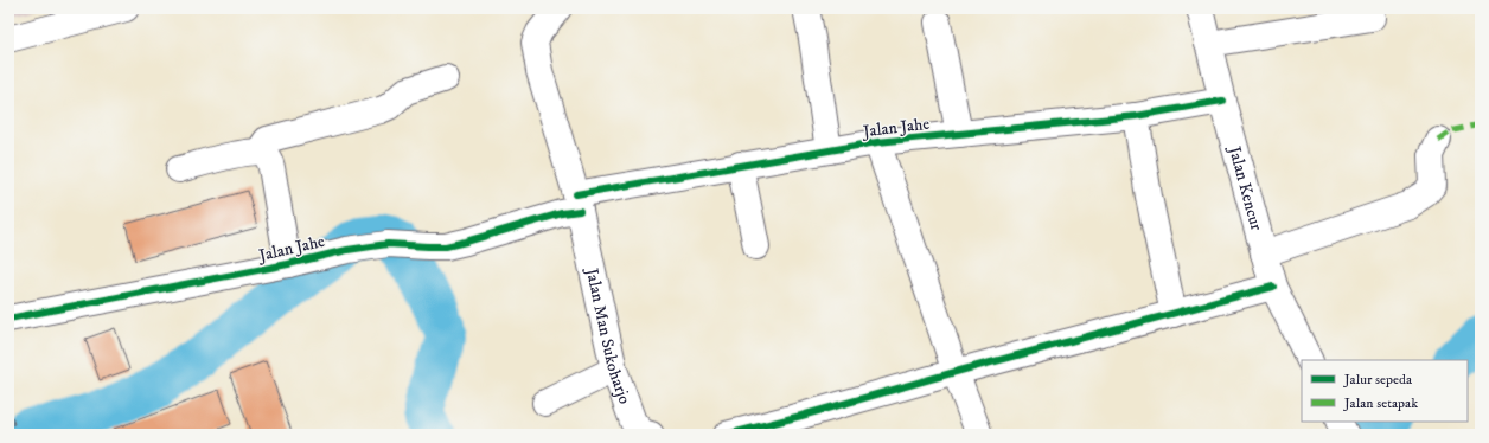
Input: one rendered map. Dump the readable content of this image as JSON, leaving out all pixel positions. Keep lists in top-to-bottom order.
{
  "streets": {
    "street": ["Jalan Jahe", "Jalan Kencur", "Jalan Man Sukoharjo"]
  },
  "crossings": [
    ["Jalan Jahe", "Jalan Kencur"],
    ["Jalan Jahe", "Jalan Man Sukoharjo"]
  ],
  "legend": ["Jalur sepeda", "Jalan setapak"]
}
